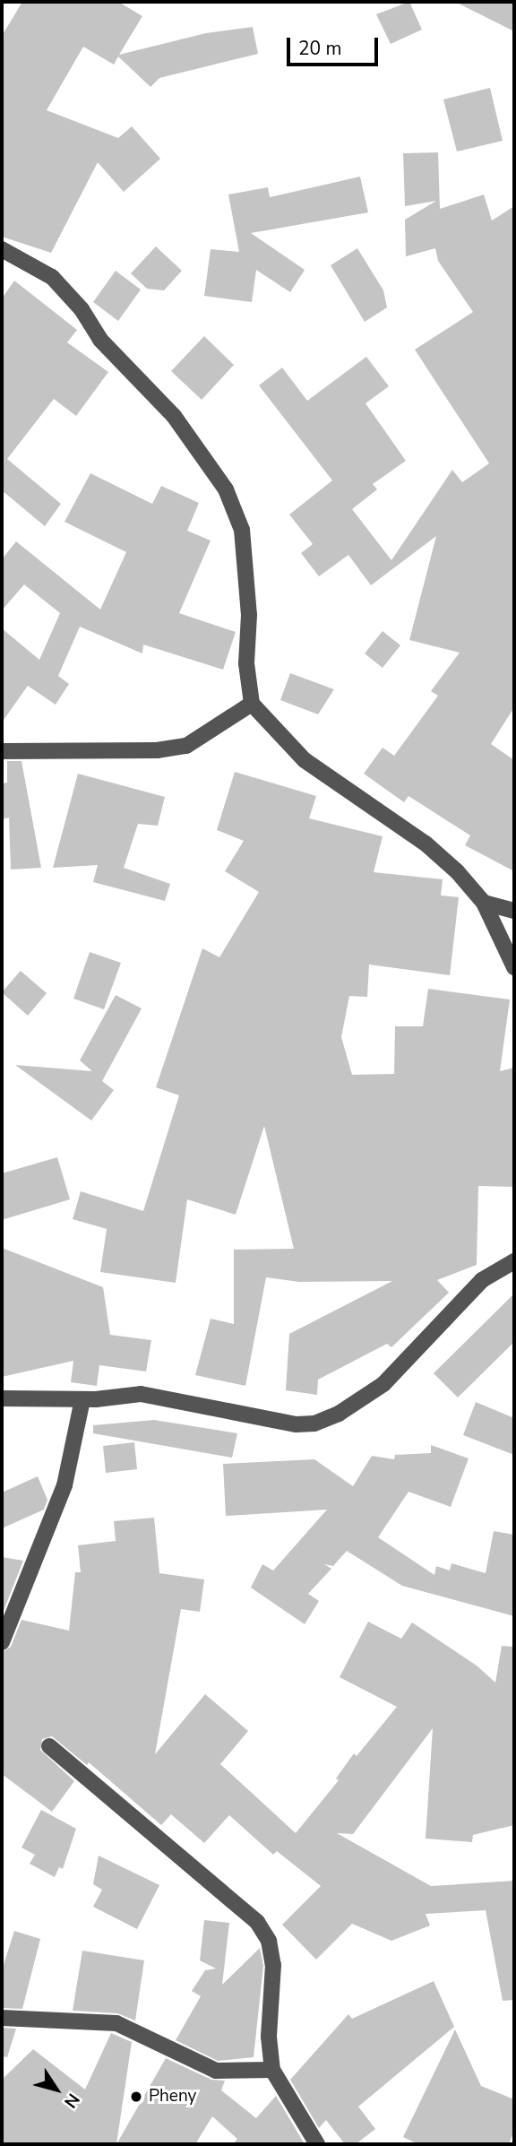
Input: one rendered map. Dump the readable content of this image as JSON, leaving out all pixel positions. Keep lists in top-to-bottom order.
{
  "places": ["Pheny"],
  "scale_bar": "20 m",
  "north": "bottom right"
}
